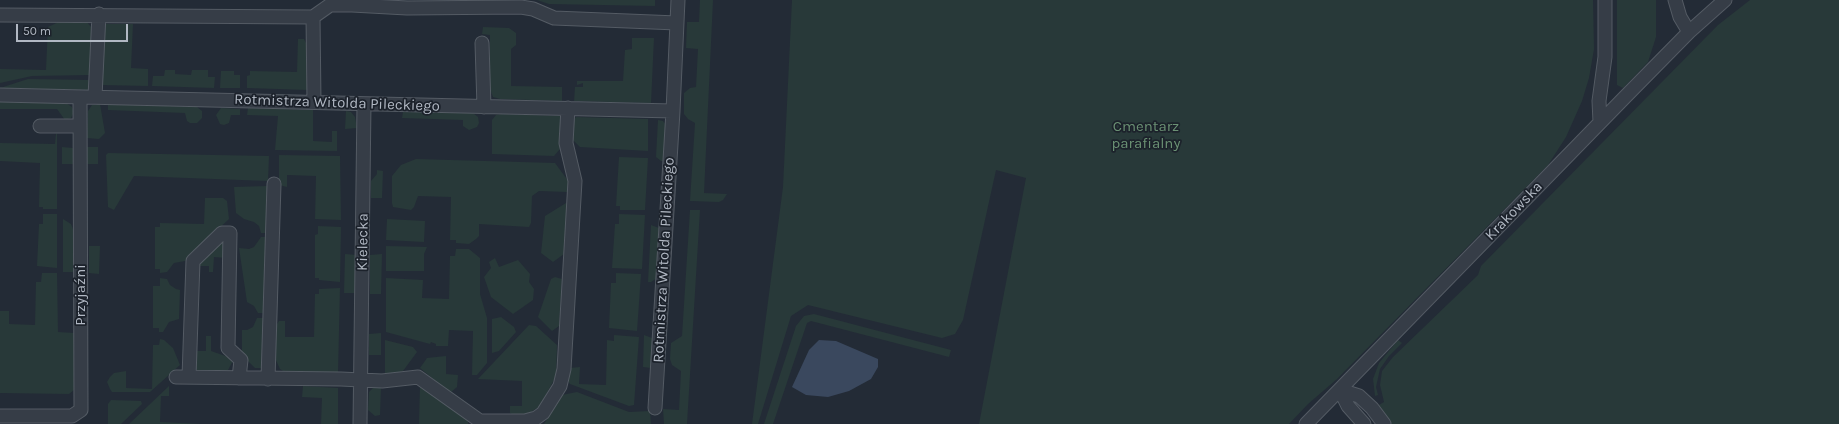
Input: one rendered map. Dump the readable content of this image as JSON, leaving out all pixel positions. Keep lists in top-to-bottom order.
{
  "streets": {
    "street": [
      "Rotmistrza Witolda Pileckiego",
      "Krakowska",
      "Kielecka",
      "Przyjaźni"
    ]
  },
  "crossings": [
    ["Rotmistrza Witolda Pileckiego", "Kielecka"],
    ["Rotmistrza Witolda Pileckiego", "Przyjaźni"]
  ],
  "parks": ["Cmentarz parafialny"],
  "scale_bar": "50 m"
}
